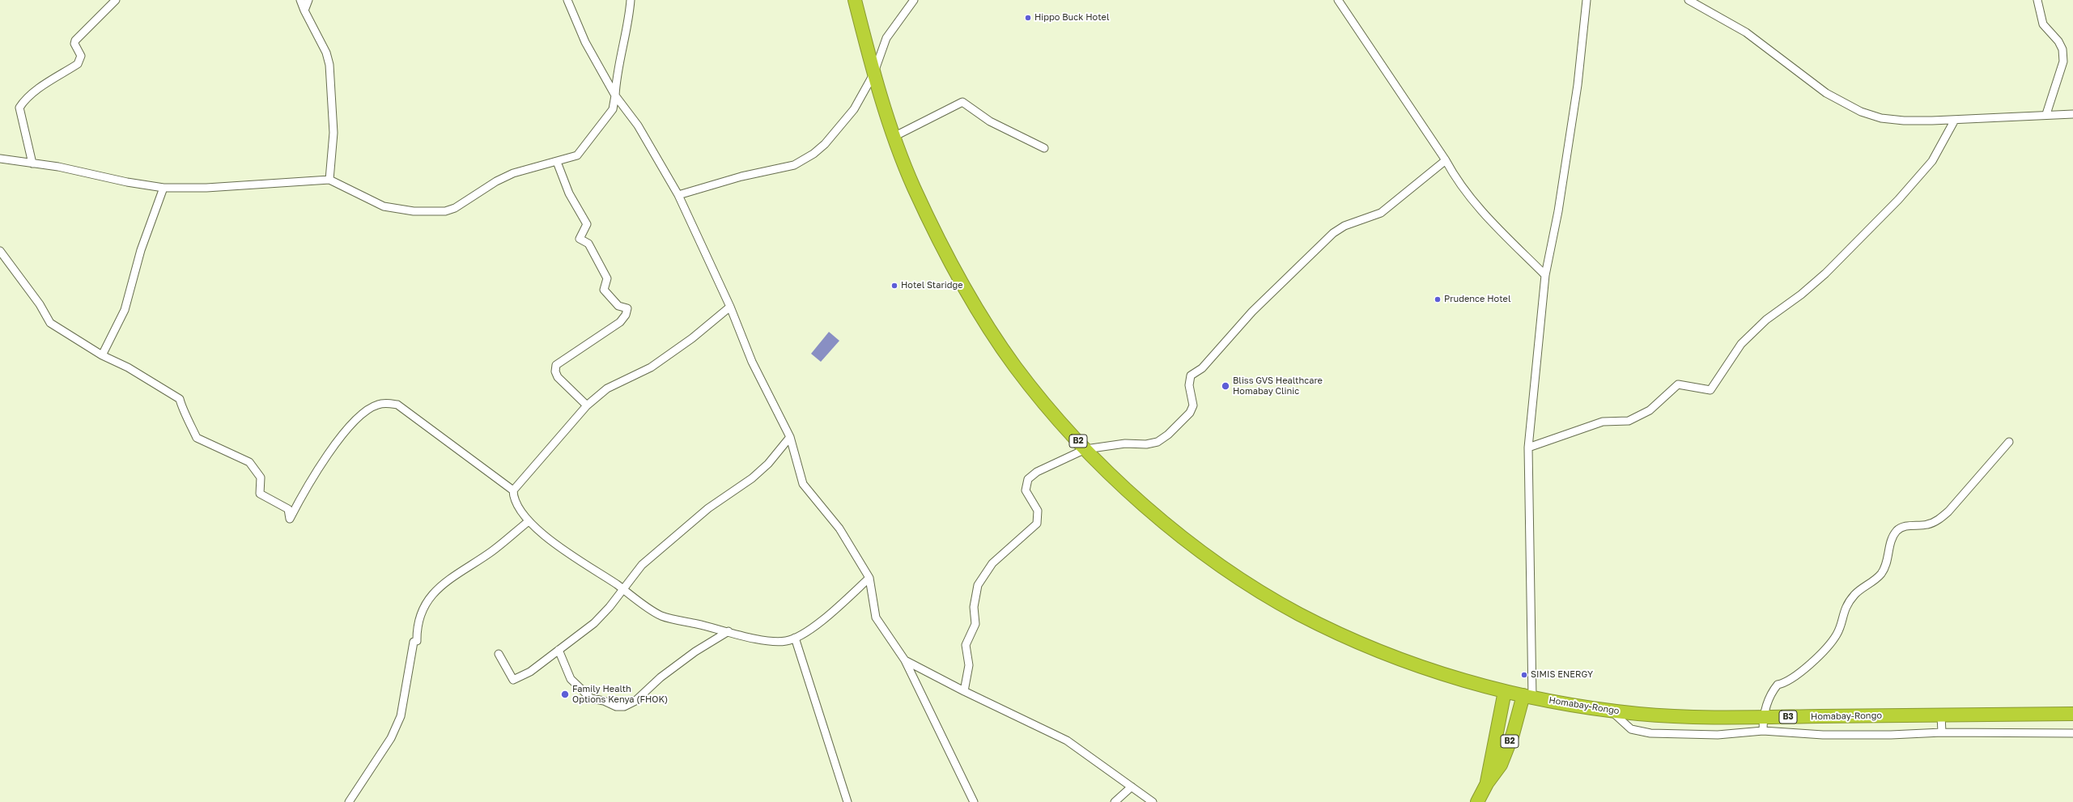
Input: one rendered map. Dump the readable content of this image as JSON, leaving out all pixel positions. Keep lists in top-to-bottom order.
{
  "streets": {
    "highway": ["B2", "Homabay-Rongo", "B3"]
  },
  "crossings": [
    ["B2", "Homabay-Rongo"]
  ],
  "places": [
    "Hippo Buck Hotel",
    "Hotel Staridge",
    "Prudence Hotel",
    "Bliss GVS Healthcare Homabay Clinic",
    "SIMIS ENERGY",
    "Family Health Options Kenya (FHOK)"
  ]
}
